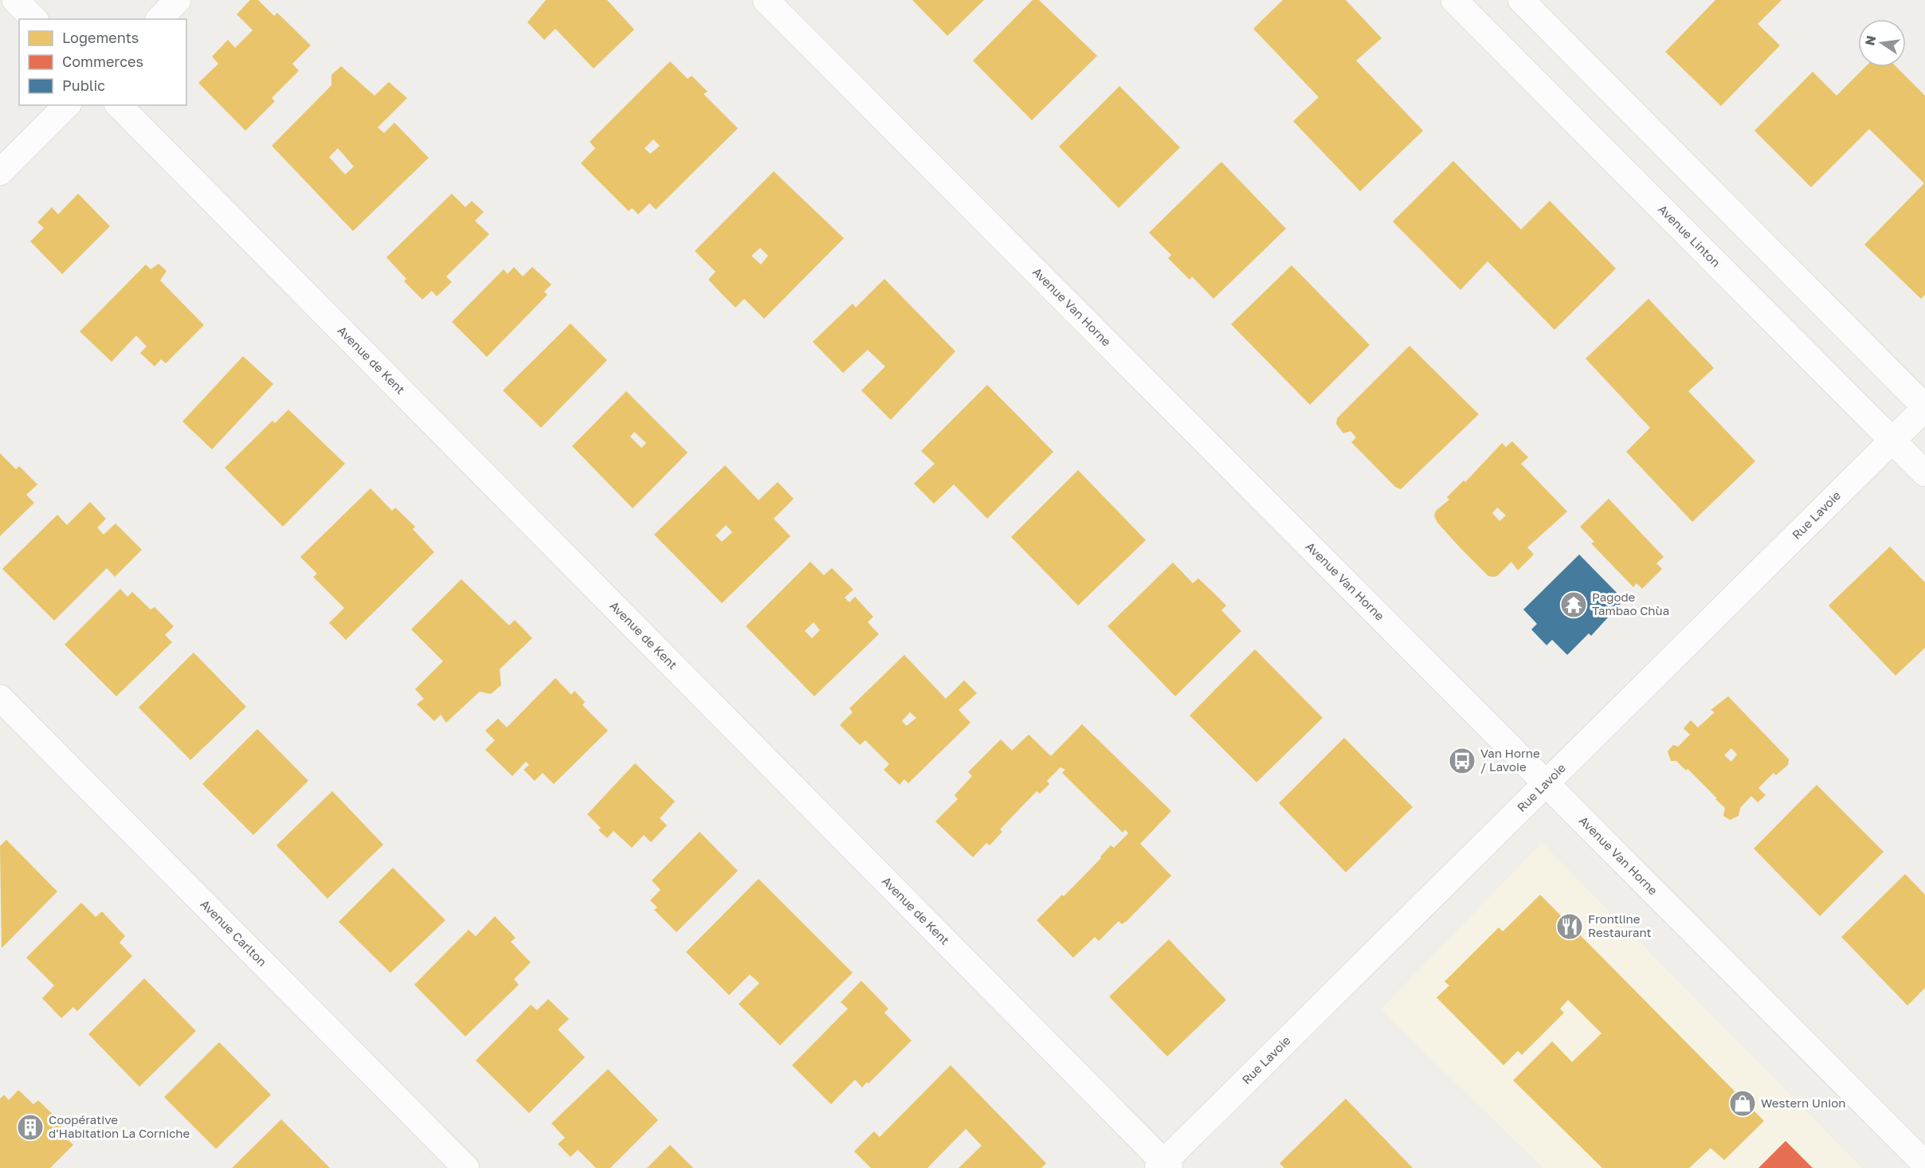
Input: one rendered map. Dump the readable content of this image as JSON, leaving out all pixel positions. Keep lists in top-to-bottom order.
{
  "streets": {
    "street": [
      "Avenue Linton",
      "Avenue Van Horne",
      "Avenue de Kent",
      "Rue Lavoie",
      "Avenue Carlton"
    ]
  },
  "crossings": [
    ["Avenue Linton", "Rue Lavoie"],
    ["Avenue Van Horne", "Rue Lavoie"],
    ["Avenue de Kent", "Rue Lavoie"]
  ],
  "places": {
    "temple": ["Pagode Tambao Chùa"],
    "bus stop": ["Van Horne / Lavoie"],
    "restaurant": ["Frontline Restaurant"],
    "shop": ["Western Union"],
    "building": ["Coopérative d'Habitation La Corniche"]
  },
  "legend": ["Logements", "Commerces", "Public"],
  "north": "left"
}
